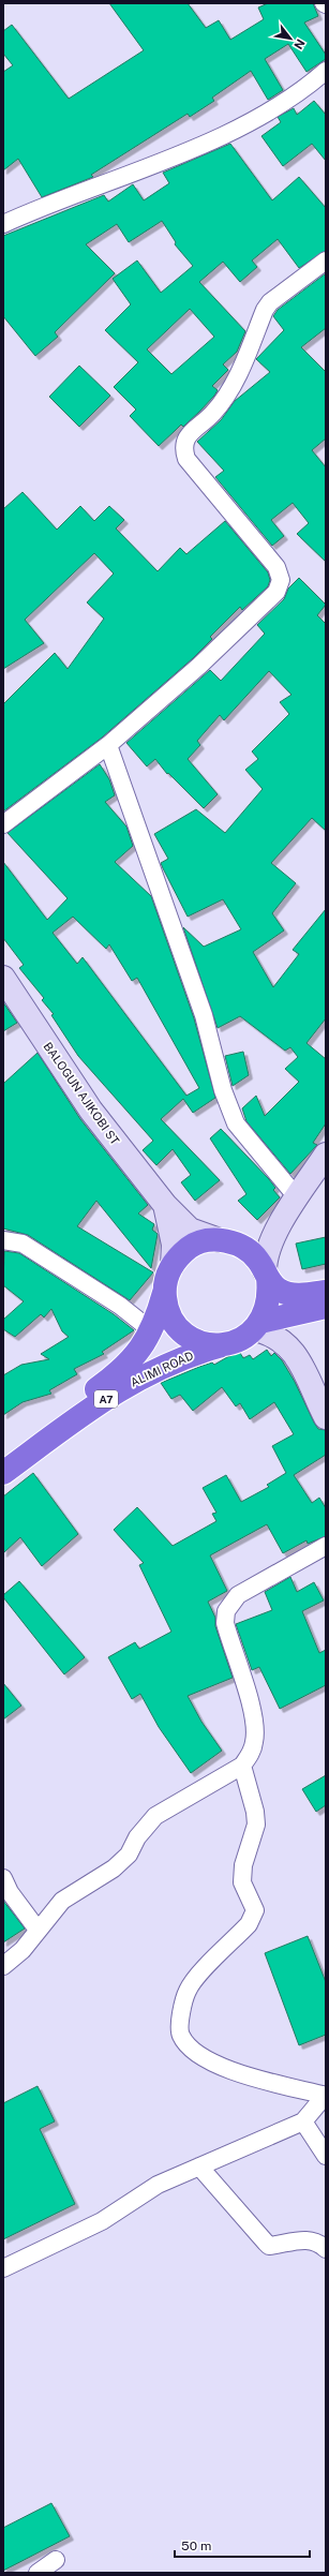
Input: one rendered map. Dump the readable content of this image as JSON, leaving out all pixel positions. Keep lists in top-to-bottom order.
{
  "streets": {
    "highway": ["ALIMI ROAD", "A7"],
    "street": ["BALOGUN AJIKOBI ST"]
  },
  "crossings": [
    ["BALOGUN AJIKOBI ST", "ALIMI ROAD"],
    ["BALOGUN AJIKOBI ST", "A7"],
    ["ALIMI ROAD", "A7"]
  ],
  "scale_bar": "50 m",
  "north": "bottom right"
}
